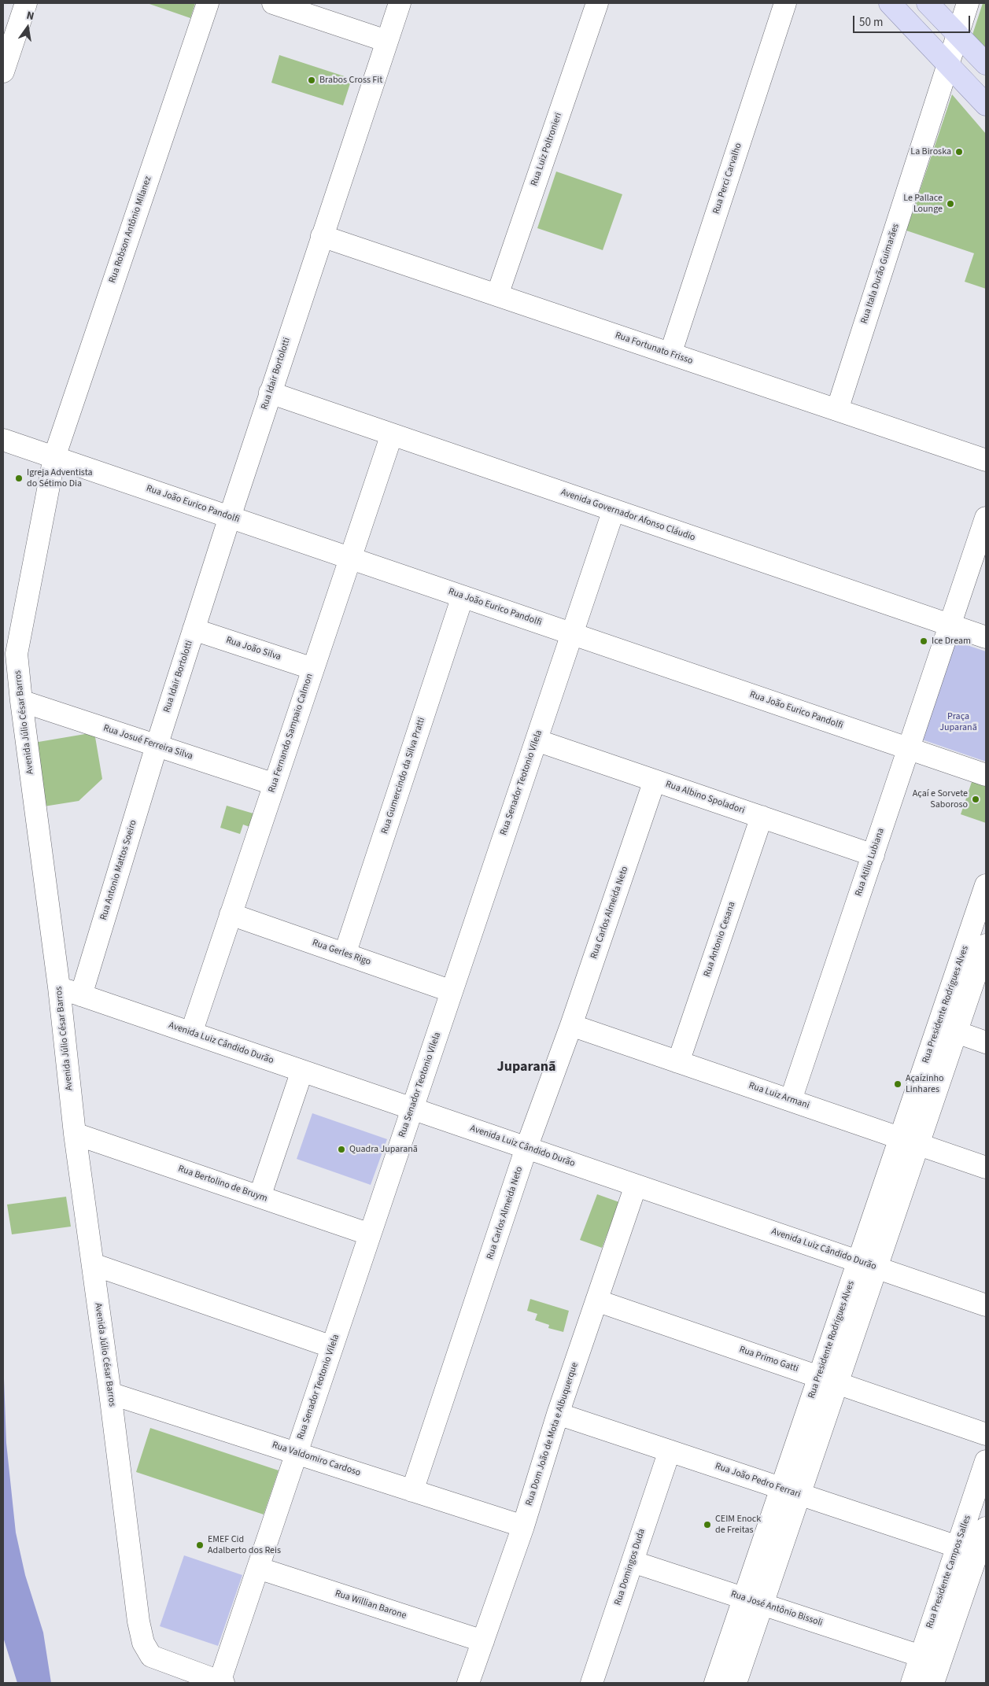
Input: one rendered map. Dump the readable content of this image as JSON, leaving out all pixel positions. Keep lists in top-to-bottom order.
{
  "streets": {
    "street": [
      "Rua Luiz Poltronieri",
      "Rua Perci Carvalho",
      "Rua Robson Antônio Milanez",
      "Rua Itala Durão Guimarães",
      "Rua Fortunato Frisso",
      "Rua Idair Bortolotti",
      "Rua João Eurico Pandolfi",
      "Avenida Governador Afonso Cláudio",
      "Rua João Silva",
      "Avenida Júlio César Barros",
      "Rua Fernando Sampaio Calmon",
      "Rua Josué Ferreira Silva",
      "Rua Gumercindo da Silva Pratti",
      "Rua Senador Teotonio Vilela",
      "Rua Albino Spoladori",
      "Rua Atilio Lubiana",
      "Rua Antonio Mattos Soeiro",
      "Rua Carlos Almeida Neto",
      "Rua Antonio Cesana",
      "Rua Gerles Rigo",
      "Rua Presidente Rodrigues Alves",
      "Avenida Luiz Cândido Durão",
      "Rua Luiz Armani",
      "Rua Bertolino de Bruym",
      "Rua Primo Gatti",
      "Rua Dom João de Mota e Albuquerque",
      "Rua Valdomiro Cardoso",
      "Rua João Pedro Ferrari",
      "Rua Domingos Duda",
      "Rua Presidente Campos Salles",
      "Rua Willian Barone",
      "Rua José Antônio Bissoli"
    ]
  },
  "crossings": [
    ["Rua Luiz Poltronieri", "Rua Fortunato Frisso"],
    ["Rua Perci Carvalho", "Rua Fortunato Frisso"],
    ["Rua Robson Antônio Milanez", "Rua João Eurico Pandolfi"],
    ["Rua Robson Antônio Milanez", "Avenida Júlio César Barros"],
    ["Rua Itala Durão Guimarães", "Rua Fortunato Frisso"],
    ["Rua Fortunato Frisso", "Rua Idair Bortolotti"],
    ["Rua Idair Bortolotti", "Rua João Eurico Pandolfi"],
    ["Rua Idair Bortolotti", "Avenida Governador Afonso Cláudio"],
    ["Rua Idair Bortolotti", "Rua João Silva"],
    ["Rua Idair Bortolotti", "Rua Josué Ferreira Silva"],
    ["Rua Idair Bortolotti", "Rua Antonio Mattos Soeiro"],
    ["Rua João Eurico Pandolfi", "Avenida Júlio César Barros"],
    ["Rua João Eurico Pandolfi", "Rua Fernando Sampaio Calmon"],
    ["Rua João Eurico Pandolfi", "Rua Gumercindo da Silva Pratti"],
    ["Rua João Eurico Pandolfi", "Rua Senador Teotonio Vilela"],
    ["Rua João Eurico Pandolfi", "Rua Atilio Lubiana"],
    ["Avenida Governador Afonso Cláudio", "Rua Fernando Sampaio Calmon"],
    ["Avenida Governador Afonso Cláudio", "Rua Senador Teotonio Vilela"],
    ["Avenida Governador Afonso Cláudio", "Rua Atilio Lubiana"],
    ["Rua João Silva", "Rua Fernando Sampaio Calmon"],
    ["Avenida Júlio César Barros", "Rua Josué Ferreira Silva"],
    ["Avenida Júlio César Barros", "Rua Senador Teotonio Vilela"],
    ["Avenida Júlio César Barros", "Avenida Luiz Cândido Durão"],
    ["Avenida Júlio César Barros", "Rua Bertolino de Bruym"],
    ["Avenida Júlio César Barros", "Rua Valdomiro Cardoso"],
    ["Rua Fernando Sampaio Calmon", "Rua Josué Ferreira Silva"],
    ["Rua Fernando Sampaio Calmon", "Rua Gerles Rigo"],
    ["Rua Fernando Sampaio Calmon", "Avenida Luiz Cândido Durão"],
    ["Rua Josué Ferreira Silva", "Rua Antonio Mattos Soeiro"],
    ["Rua Gumercindo da Silva Pratti", "Rua Gerles Rigo"],
    ["Rua Senador Teotonio Vilela", "Rua Albino Spoladori"],
    ["Rua Senador Teotonio Vilela", "Rua Gerles Rigo"],
    ["Rua Senador Teotonio Vilela", "Avenida Luiz Cândido Durão"],
    ["Rua Senador Teotonio Vilela", "Rua Bertolino de Bruym"],
    ["Rua Senador Teotonio Vilela", "Rua Valdomiro Cardoso"],
    ["Rua Senador Teotonio Vilela", "Rua Willian Barone"],
    ["Rua Albino Spoladori", "Rua Atilio Lubiana"],
    ["Rua Albino Spoladori", "Rua Carlos Almeida Neto"],
    ["Rua Albino Spoladori", "Rua Antonio Cesana"],
    ["Rua Atilio Lubiana", "Rua Luiz Armani"],
    ["Rua Antonio Mattos Soeiro", "Avenida Luiz Cândido Durão"],
    ["Rua Carlos Almeida Neto", "Avenida Luiz Cândido Durão"],
    ["Rua Carlos Almeida Neto", "Rua Luiz Armani"],
    ["Rua Carlos Almeida Neto", "Rua Valdomiro Cardoso"],
    ["Rua Antonio Cesana", "Rua Luiz Armani"],
    ["Rua Presidente Rodrigues Alves", "Avenida Luiz Cândido Durão"],
    ["Rua Presidente Rodrigues Alves", "Rua Luiz Armani"],
    ["Rua Presidente Rodrigues Alves", "Rua Primo Gatti"],
    ["Rua Presidente Rodrigues Alves", "Rua João Pedro Ferrari"],
    ["Rua Presidente Rodrigues Alves", "Rua José Antônio Bissoli"],
    ["Avenida Luiz Cândido Durão", "Rua Dom João de Mota e Albuquerque"],
    ["Rua Primo Gatti", "Rua Dom João de Mota e Albuquerque"],
    ["Rua Dom João de Mota e Albuquerque", "Rua Valdomiro Cardoso"],
    ["Rua Dom João de Mota e Albuquerque", "Rua João Pedro Ferrari"],
    ["Rua Dom João de Mota e Albuquerque", "Rua Willian Barone"],
    ["Rua João Pedro Ferrari", "Rua Domingos Duda"],
    ["Rua João Pedro Ferrari", "Rua Presidente Campos Salles"],
    ["Rua Domingos Duda", "Rua José Antônio Bissoli"],
    ["Rua Presidente Campos Salles", "Rua José Antônio Bissoli"]
  ],
  "districts": ["Juparanã"],
  "parks": ["Praça Juparanã"],
  "places": [
    "Brabos Cross Fit",
    "La Biroska",
    "Le Pallace Lounge",
    "Igreja Adventista do Sétimo Dia",
    "Ice Dream",
    "Açaí e Sorvete Saboroso",
    "Açaízinho Linhares",
    "Quadra Juparanã",
    "CEIM Enock de Freitas",
    "EMEF Cid Adalberto dos Reis"
  ],
  "scale_bar": "50 m",
  "north": "top"
}
